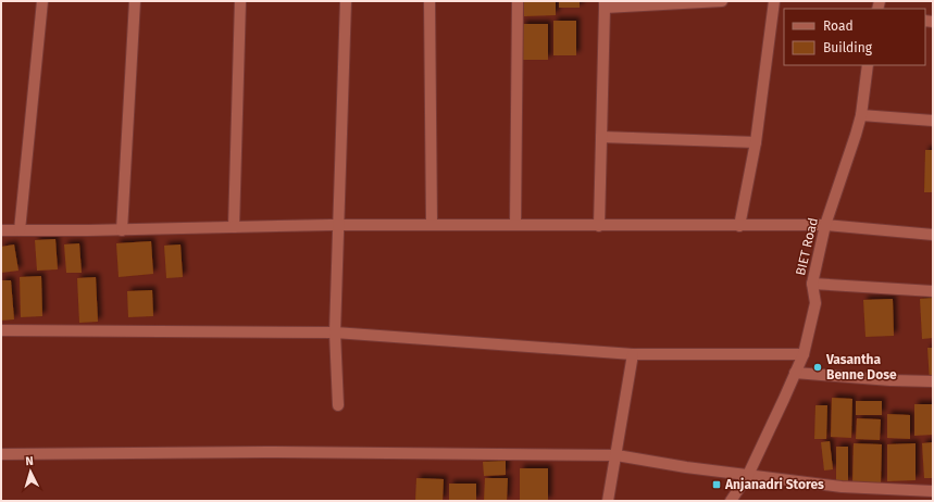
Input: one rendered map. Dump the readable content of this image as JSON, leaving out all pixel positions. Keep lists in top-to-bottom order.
{
  "streets": {
    "street": ["BIET Road"]
  },
  "places": {
    "other": ["Vasantha Benne Dose"],
    "transit": ["Anjanadri Stores"]
  },
  "legend": ["Road", "Building"],
  "north": "top"
}
